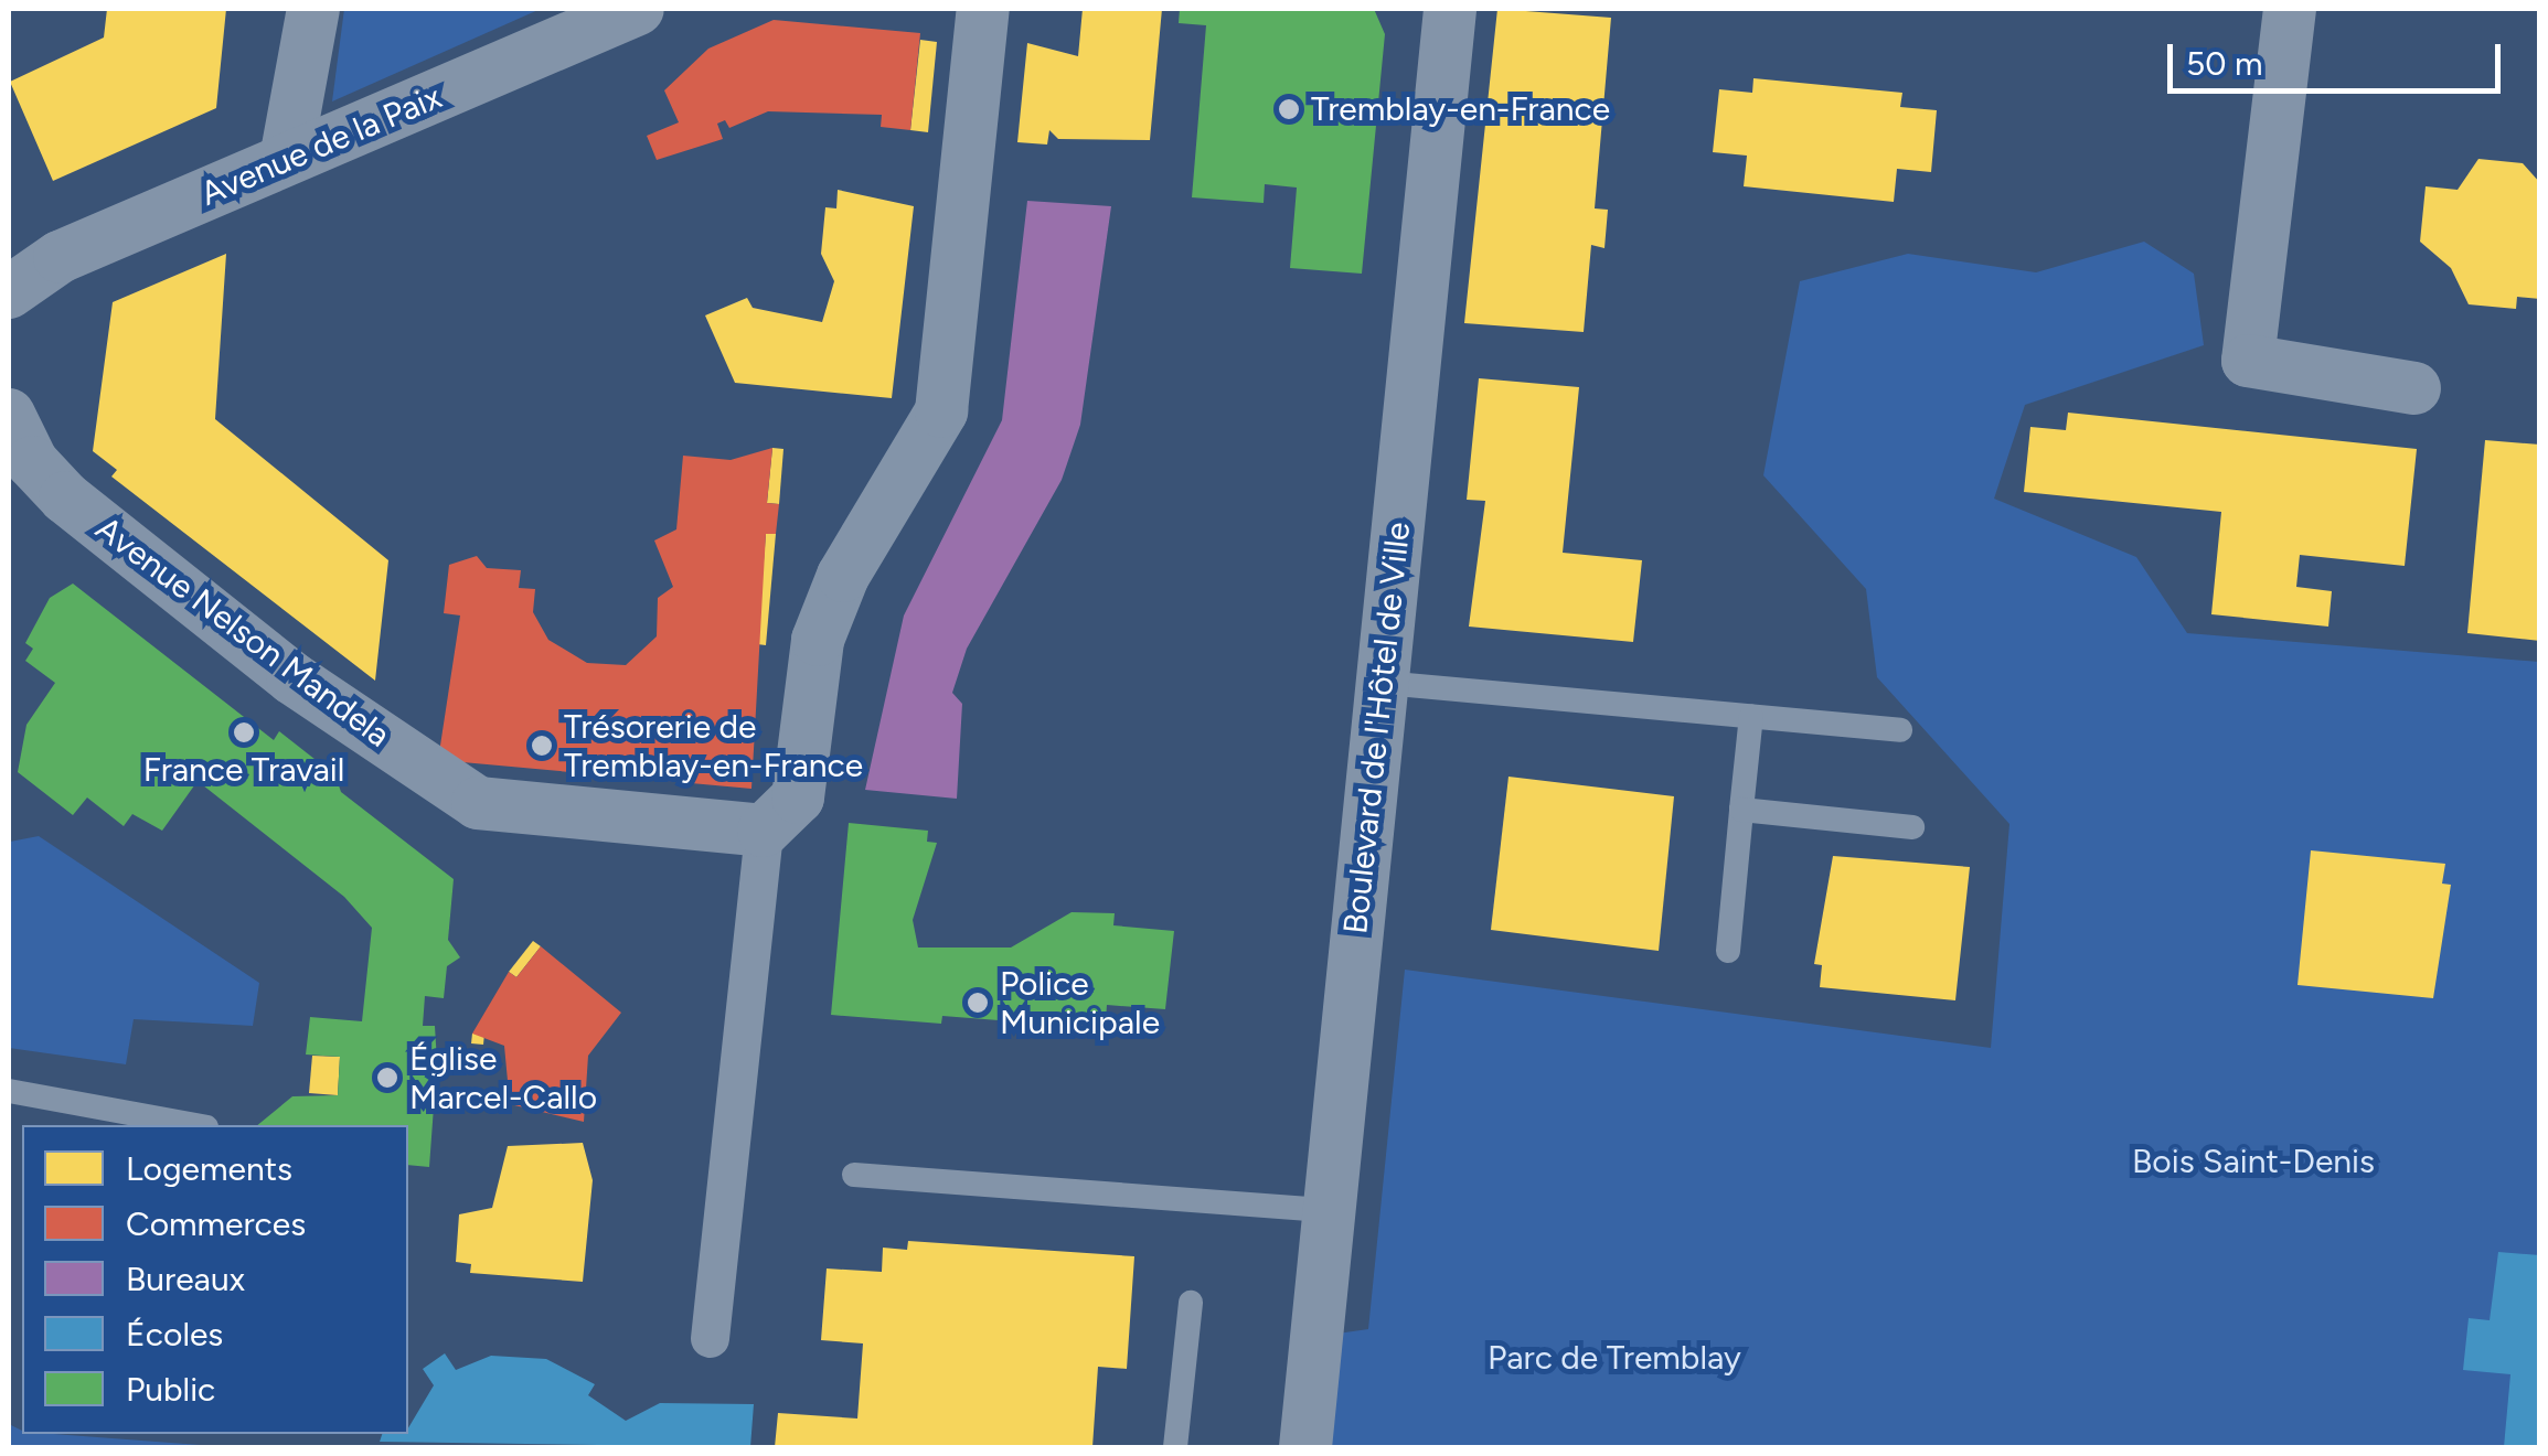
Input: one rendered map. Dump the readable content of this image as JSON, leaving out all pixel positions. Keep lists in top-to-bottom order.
{
  "streets": {
    "street": ["Avenue de la Paix", "Avenue Nelson Mandela", "Boulevard de l'Hôtel de Ville"]
  },
  "parks": ["Bois Saint-Denis", "Parc de Tremblay"],
  "places": [
    "Tremblay-en-France",
    "France Travail",
    "Trésorerie de Tremblay-en-France",
    "Police Municipale",
    "Église Marcel-Callo"
  ],
  "legend": [
    "Logements",
    "Commerces",
    "Bureaux",
    "Écoles",
    "Public"
  ],
  "scale_bar": "50 m"
}
